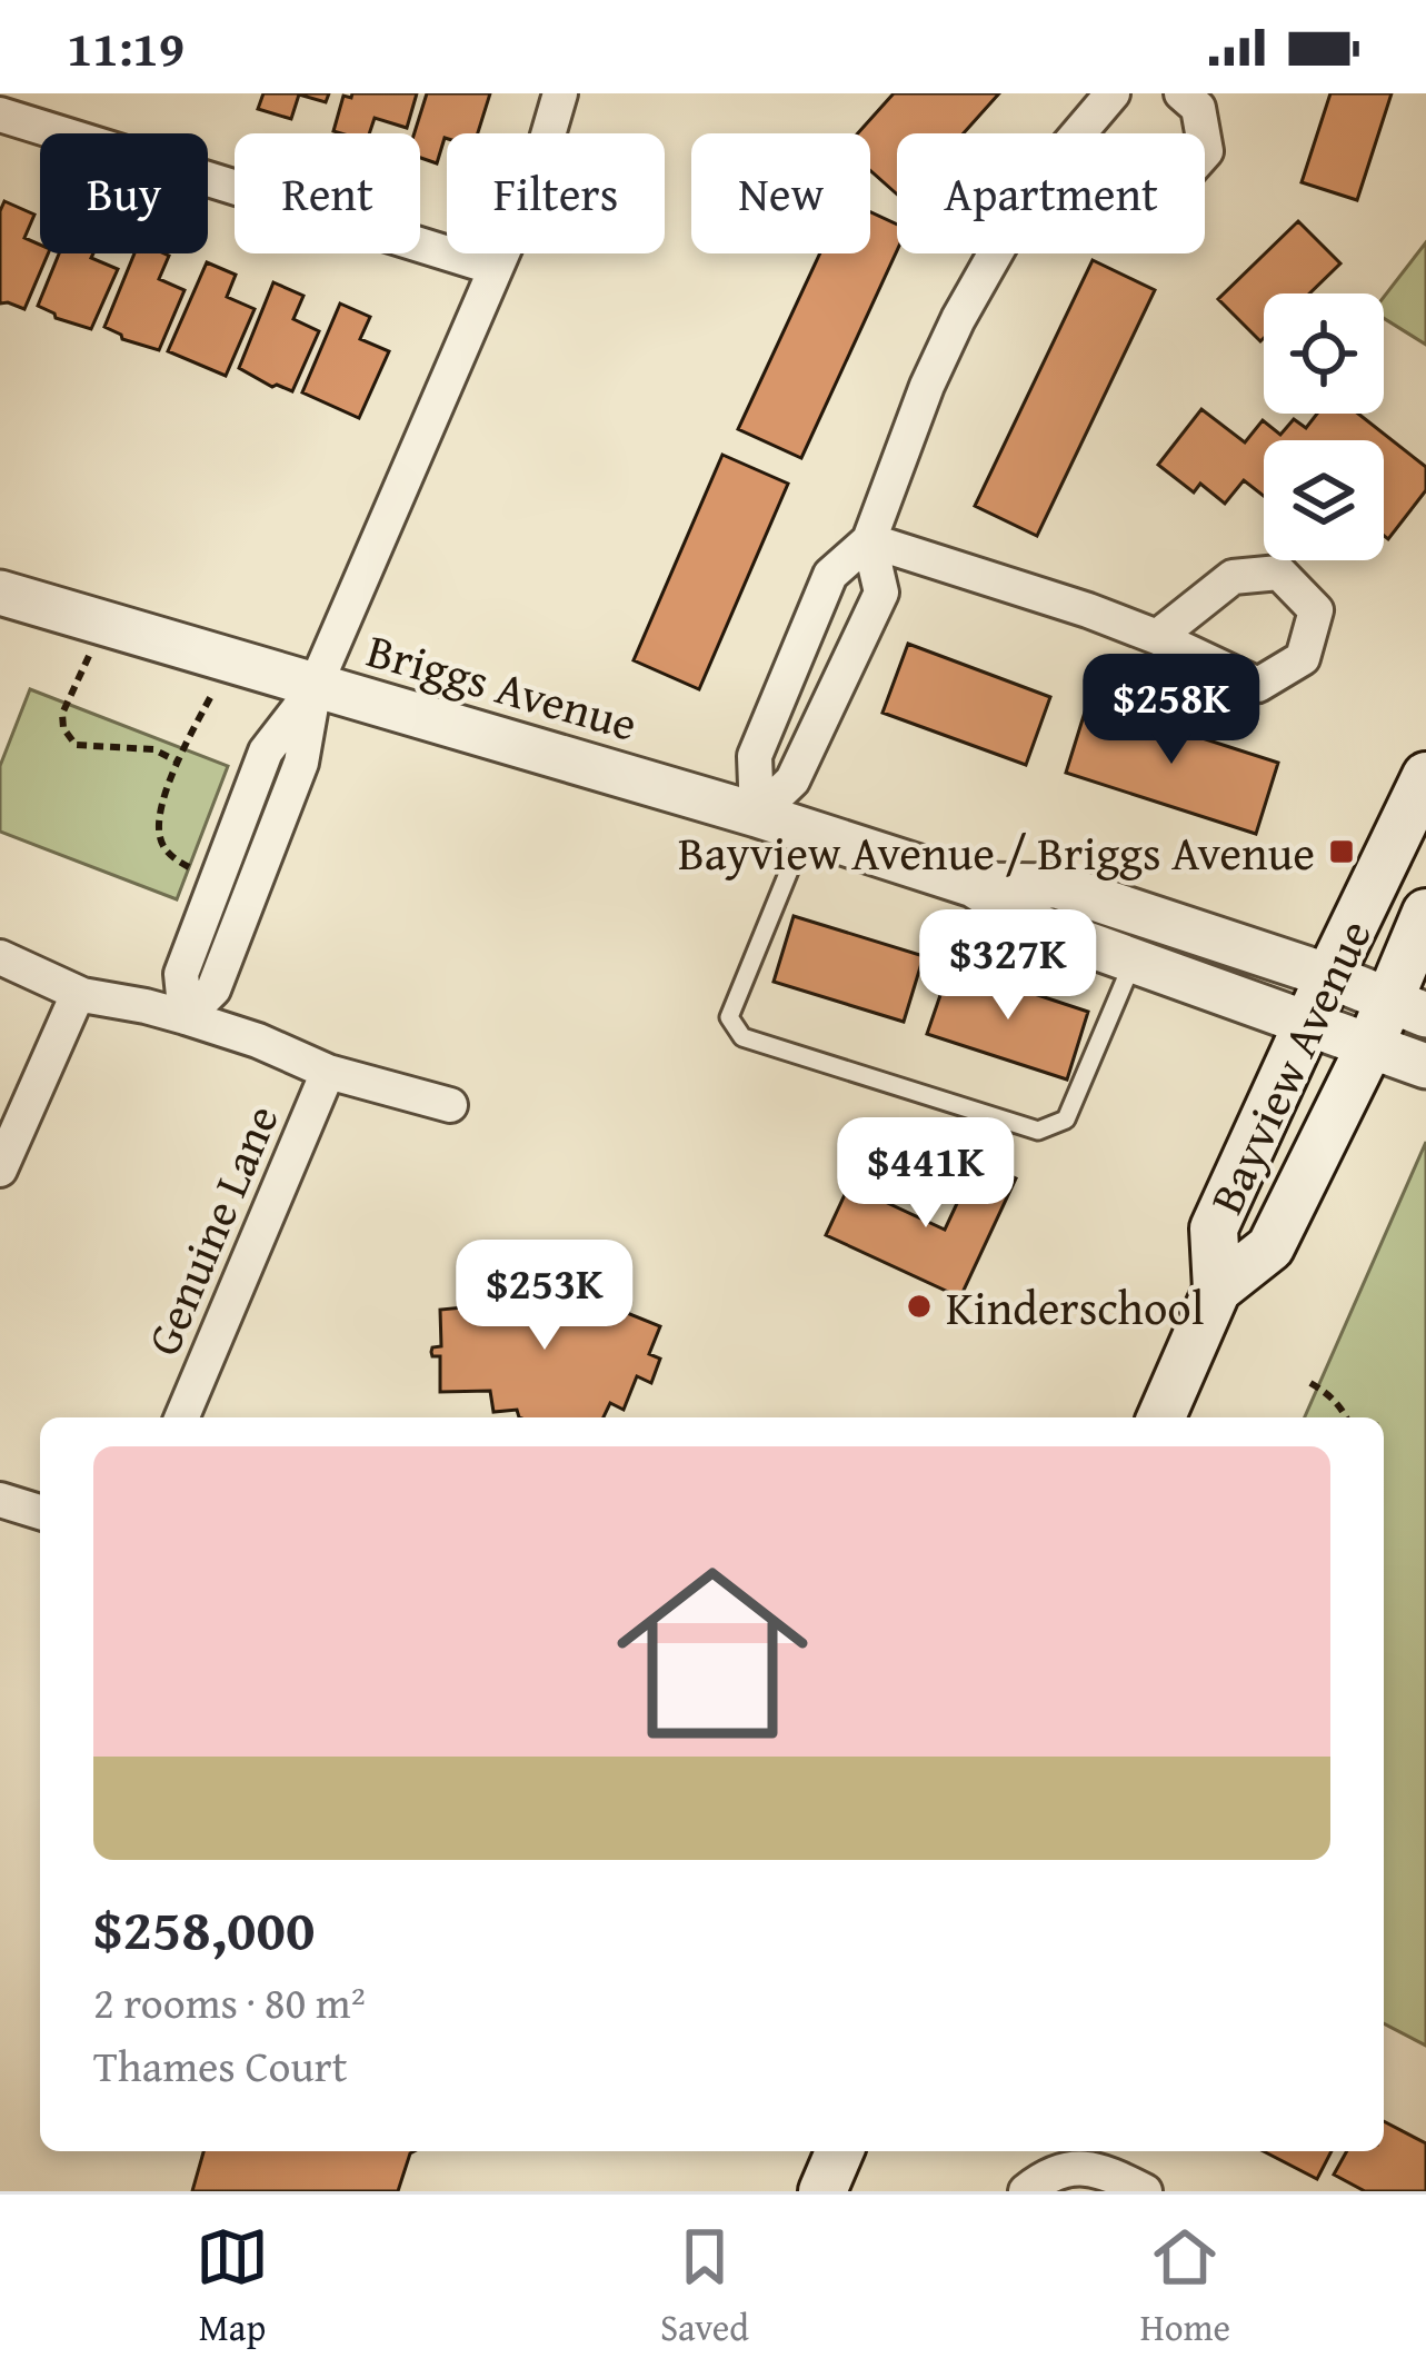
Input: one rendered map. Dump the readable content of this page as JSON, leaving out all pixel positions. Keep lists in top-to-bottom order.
{
  "streets": {
    "main road": ["Bayview Avenue"],
    "street": ["Briggs Avenue", "Genuine Lane"]
  },
  "crossings": [
    ["Briggs Avenue", "Bayview Avenue"]
  ],
  "places": {
    "transit": ["Bayview Avenue / Briggs Avenue"],
    "other": ["Kinderschool"]
  },
  "page": {
    "status": "11:19",
    "chip": [
      "Buy",
      "Rent",
      "Filters",
      "New",
      "Apartment"
    ],
    "price": [
      "$258K",
      "$327K",
      "$441K",
      "$253K"
    ],
    "list": [
      {
        "name": "$258,000",
        "note": "2 rooms · 80 m² · Thames Court"
      }
    ],
    "tabs": ["Map", "Saved", "Home"]
  }
}
